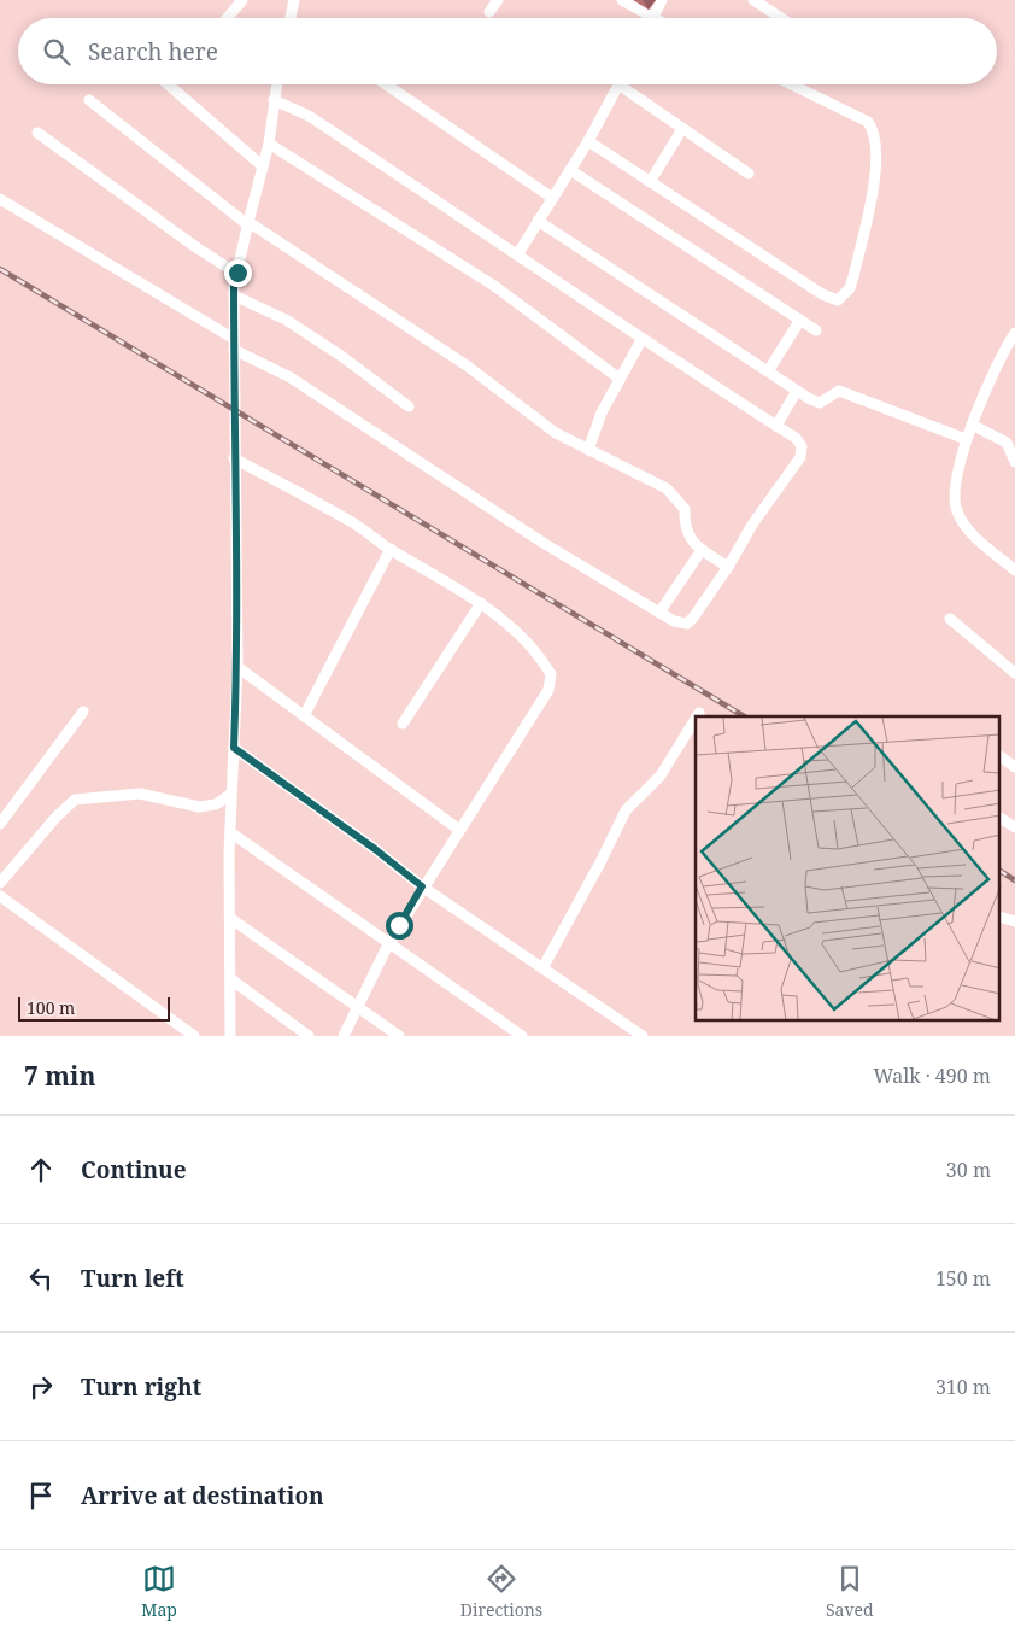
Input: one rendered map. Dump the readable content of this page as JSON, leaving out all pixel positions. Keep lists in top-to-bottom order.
{
  "scale_bar": "100 m",
  "page": {
    "search": "Search here",
    "scale": "100 m",
    "heading": ["7 min", "Walk · 490 m"],
    "list": [
      ["Continue", "30 m"],
      ["Turn left", "150 m"],
      ["Turn right", "310 m"],
      "Arrive at destination"
    ],
    "nav": ["Map", "Directions", "Saved"]
  }
}
